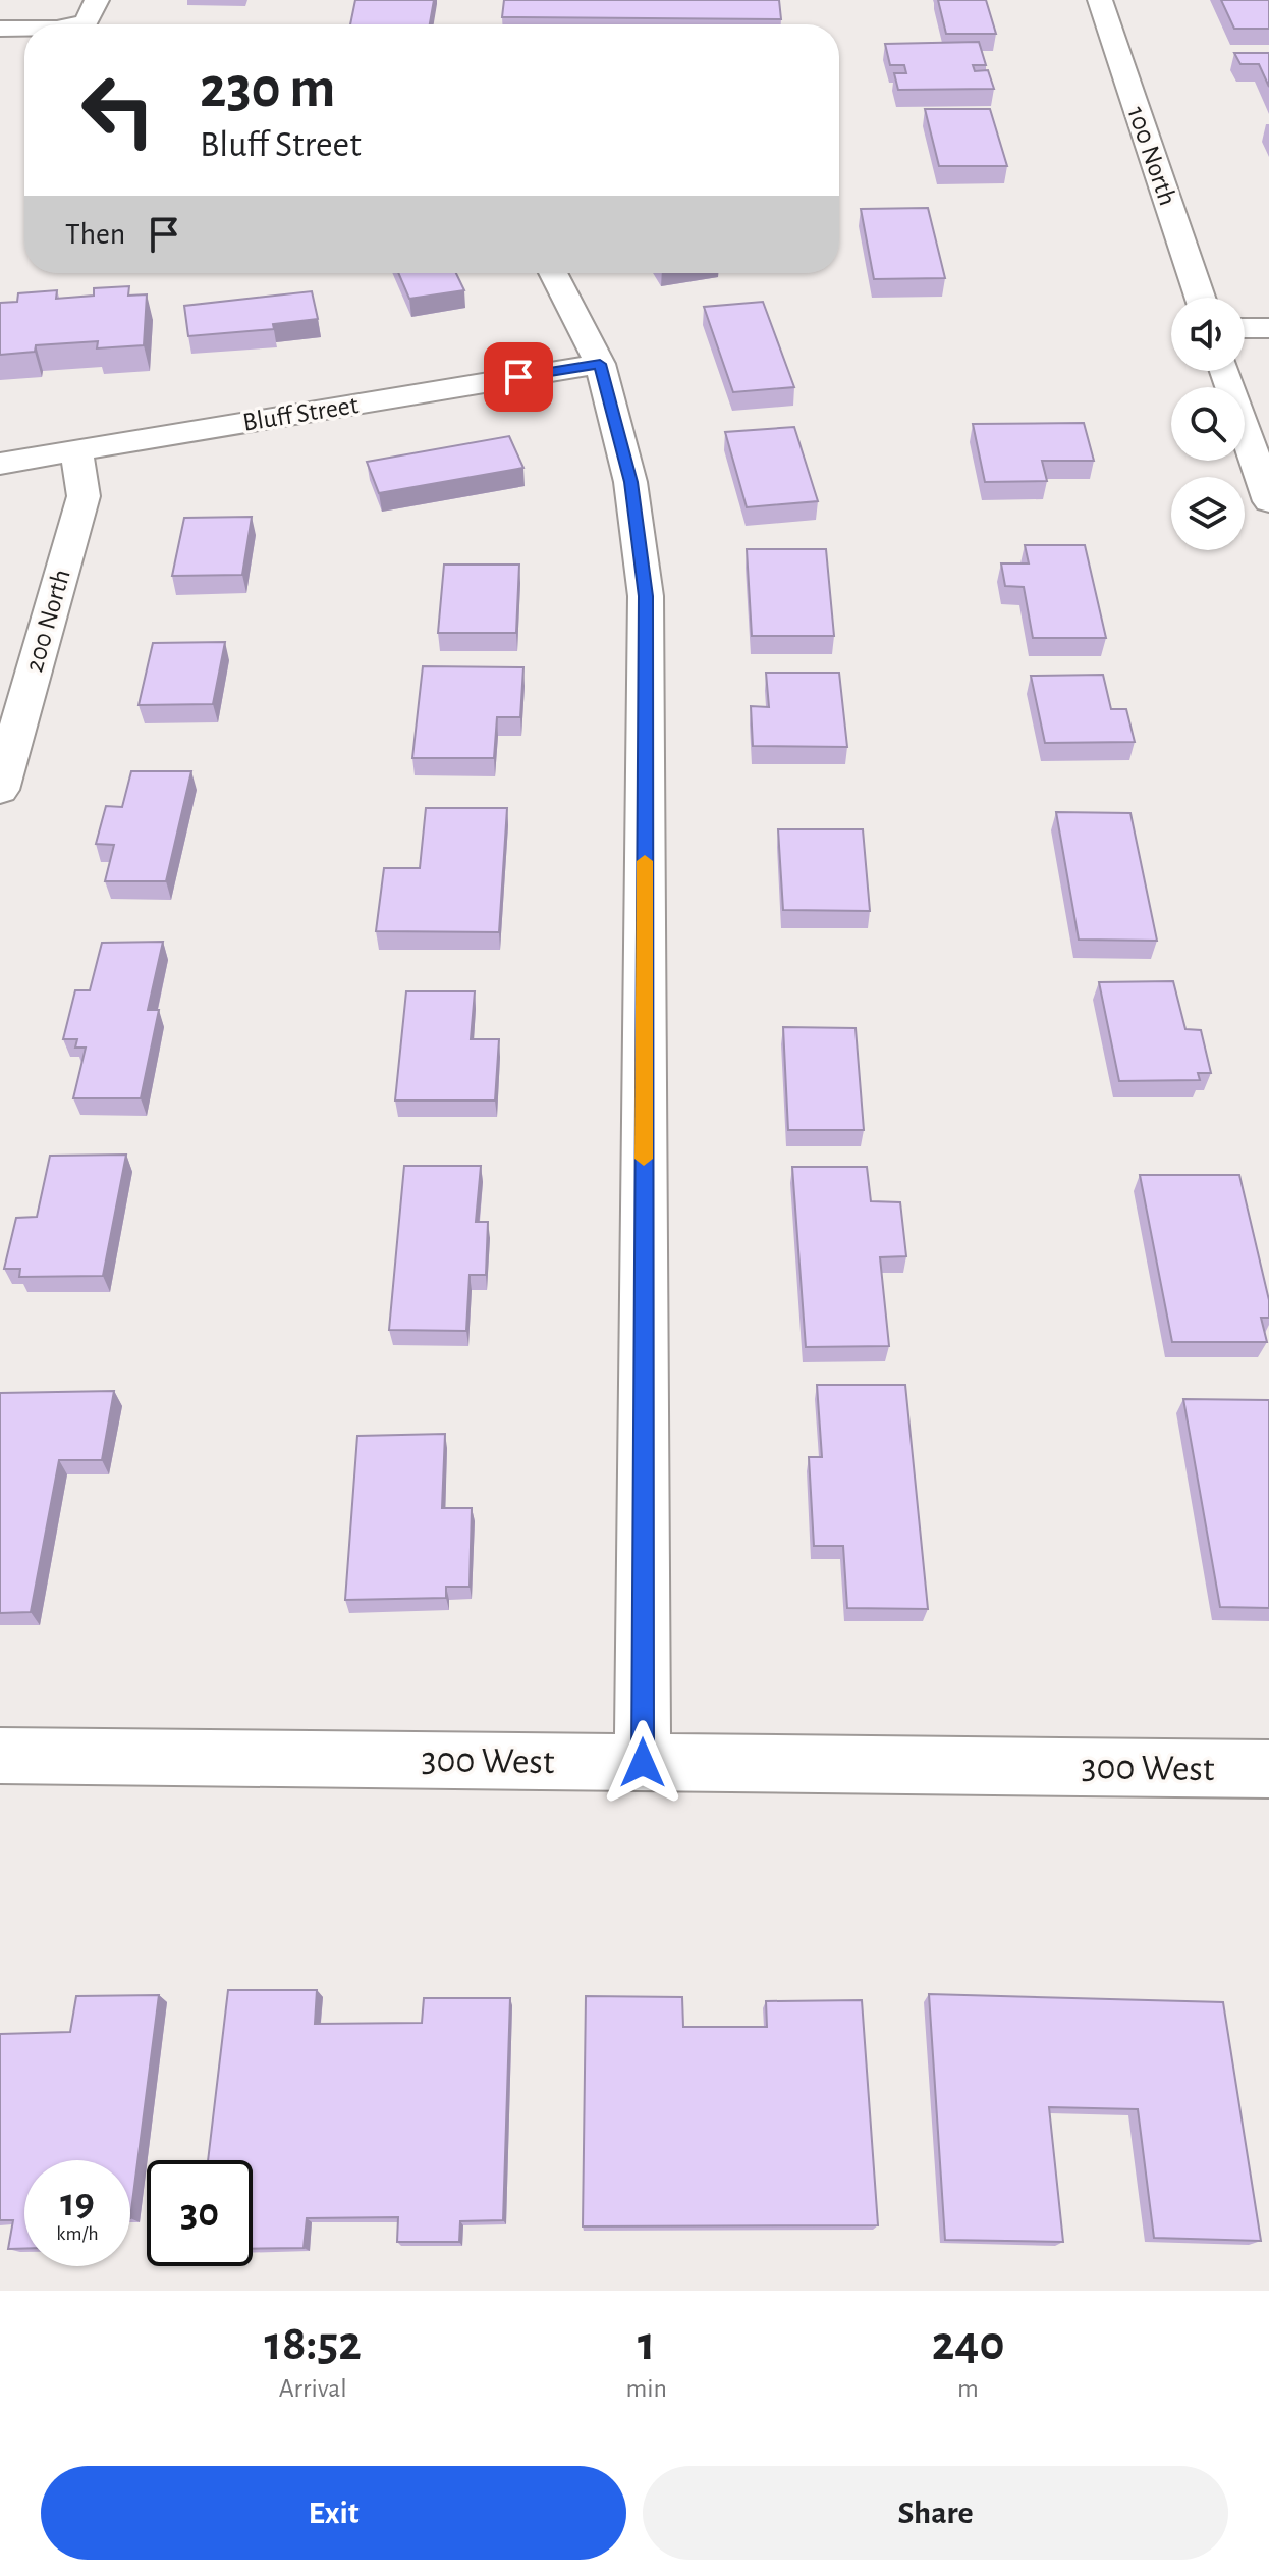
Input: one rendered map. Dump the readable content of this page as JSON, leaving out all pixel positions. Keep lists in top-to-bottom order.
{
  "streets": {
    "street": [
      "100 North",
      "Bluff Street",
      "200 North",
      "300 West"
    ]
  },
  "crossings": [
    ["Bluff Street", "200 North"]
  ],
  "page": {
    "turn": ["230 m", "Bluff Street"],
    "then": "Then",
    "speed": "19 km/h",
    "limit": "30",
    "eta": [
      "18:52",
      "Arrival",
      "1",
      "min",
      "240",
      "m"
    ],
    "buttons": ["Exit", "Share"]
  }
}
